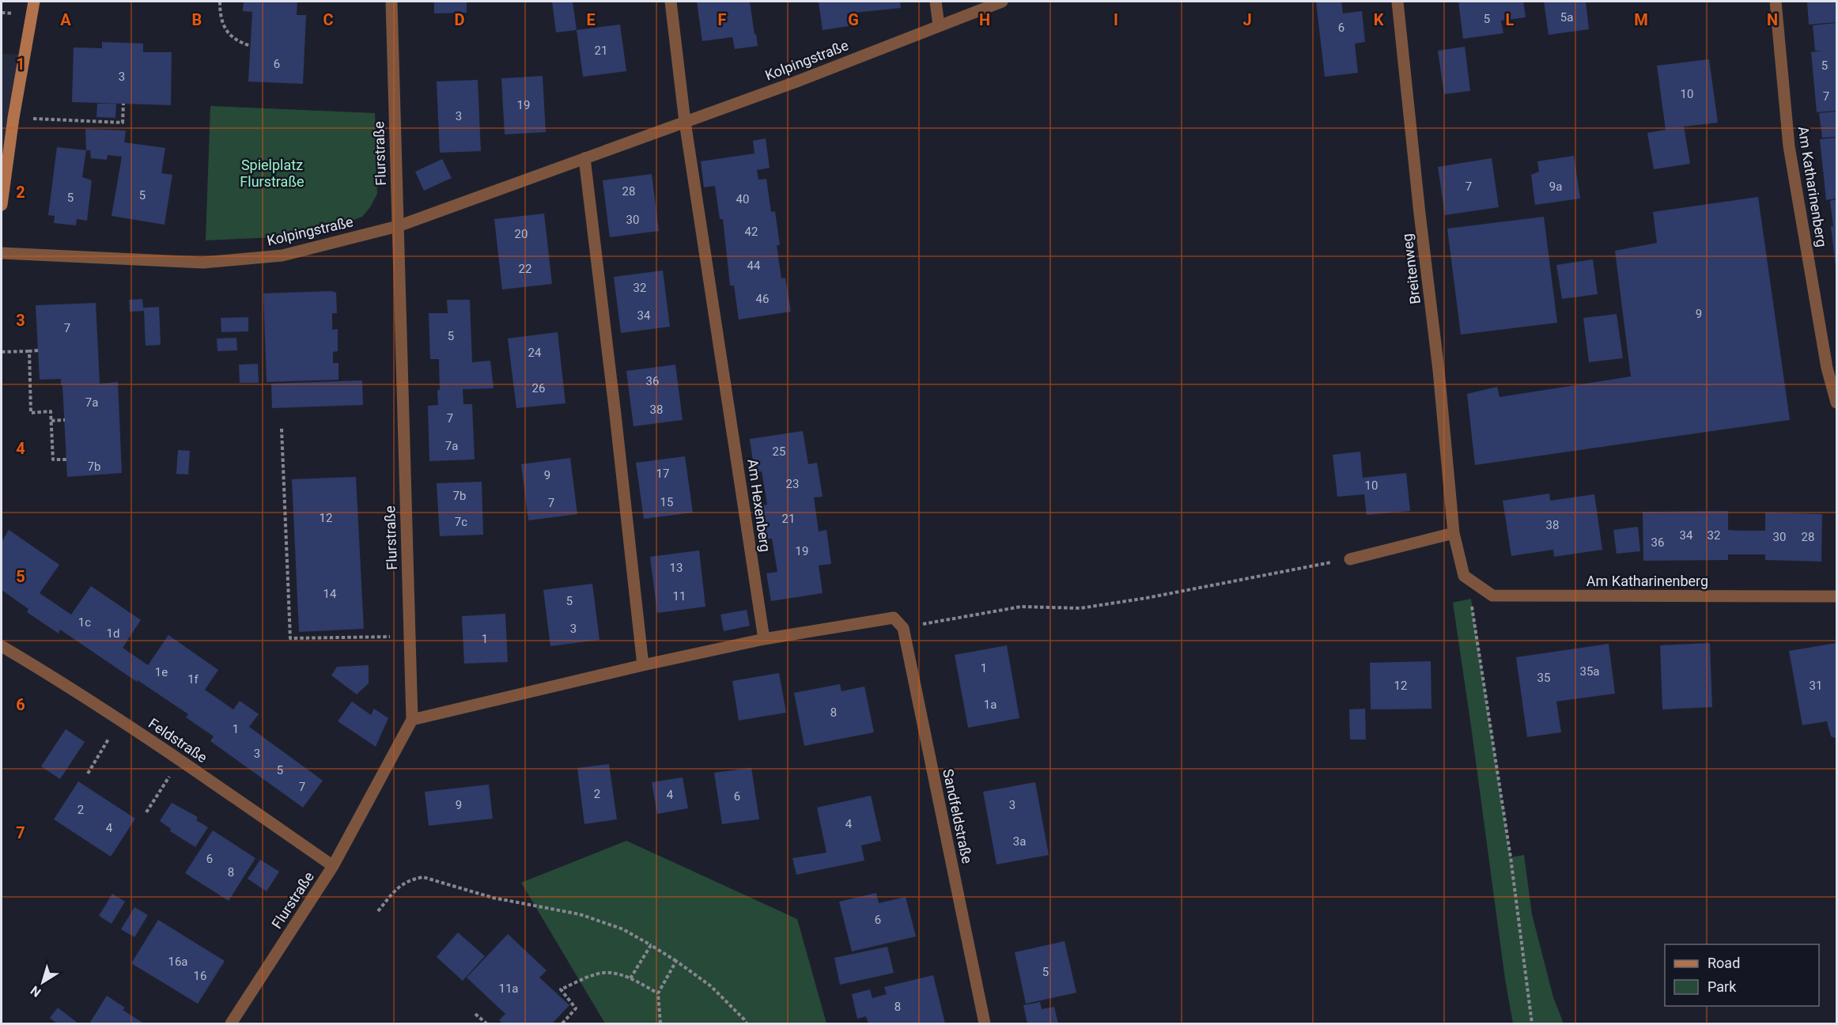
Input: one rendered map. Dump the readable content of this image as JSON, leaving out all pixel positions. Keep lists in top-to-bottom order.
{
  "streets": {
    "street": [
      "Kolpingstraße",
      "Flurstraße",
      "Am Katharinenberg",
      "Breitenweg",
      "Am Hexenberg",
      "Feldstraße",
      "Sandfeldstraße"
    ]
  },
  "crossings": [
    ["Kolpingstraße", "Flurstraße"],
    ["Kolpingstraße", "Am Hexenberg"],
    ["Flurstraße", "Feldstraße"],
    ["Am Katharinenberg", "Breitenweg"]
  ],
  "parks": ["Spielplatz Flurstraße"],
  "house_numbers": [
    "5a",
    "5",
    "6",
    "21",
    "6",
    "5",
    "3",
    "10",
    "7",
    "19",
    "3",
    "7",
    "9a",
    "28",
    "5",
    "5",
    "40",
    "30",
    "42",
    "20",
    "44",
    "22",
    "32",
    "46",
    "9",
    "34",
    "7",
    "5",
    "24",
    "36",
    "26",
    "7a",
    "38",
    "7",
    "7a",
    "25",
    "7b",
    "17",
    "9",
    "23",
    "10",
    "7b",
    "15",
    "7",
    "12",
    "21",
    "7c",
    "38",
    "34",
    "32",
    "30",
    "28",
    "36",
    "19",
    "13",
    "14",
    "11",
    "5",
    "1c",
    "3",
    "1d",
    "1",
    "1",
    "35a",
    "1e",
    "35",
    "1f",
    "12",
    "31",
    "1a",
    "8",
    "1",
    "3",
    "5",
    "7",
    "2",
    "4",
    "6",
    "9",
    "3",
    "2",
    "4",
    "4",
    "3a",
    "6",
    "8",
    "6",
    "16a",
    "5",
    "16",
    "11a",
    "8"
  ],
  "legend": ["Road", "Park"],
  "north": "bottom left",
  "grid": {
    "columns": [
      "A",
      "B",
      "C",
      "D",
      "E",
      "F",
      "G",
      "H",
      "I",
      "J",
      "K",
      "L",
      "M",
      "N"
    ],
    "rows": [
      "1",
      "2",
      "3",
      "4",
      "5",
      "6",
      "7"
    ]
  }
}
